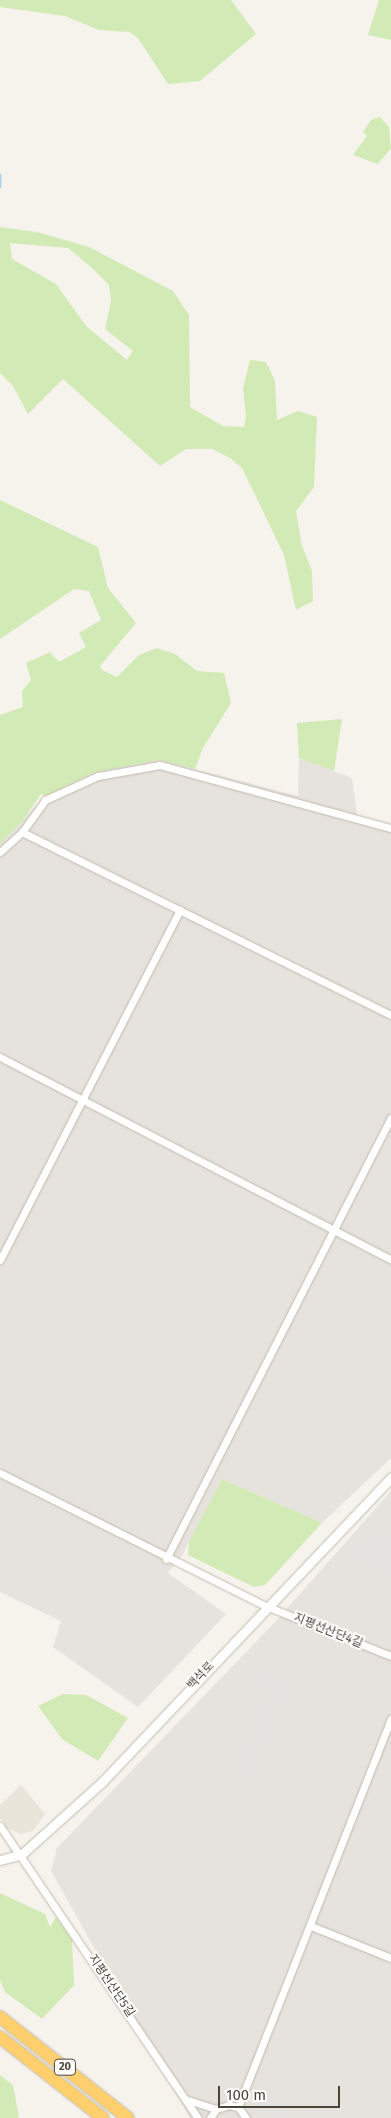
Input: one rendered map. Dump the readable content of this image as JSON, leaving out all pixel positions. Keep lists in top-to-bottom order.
{
  "streets": {
    "highway": ["20"],
    "street": ["지평선산단4길", "백석로", "지평선산단5길"]
  },
  "crossings": [
    ["지평선산단4길", "백석로"],
    ["백석로", "지평선산단5길"]
  ],
  "scale_bar": "100 m"
}
